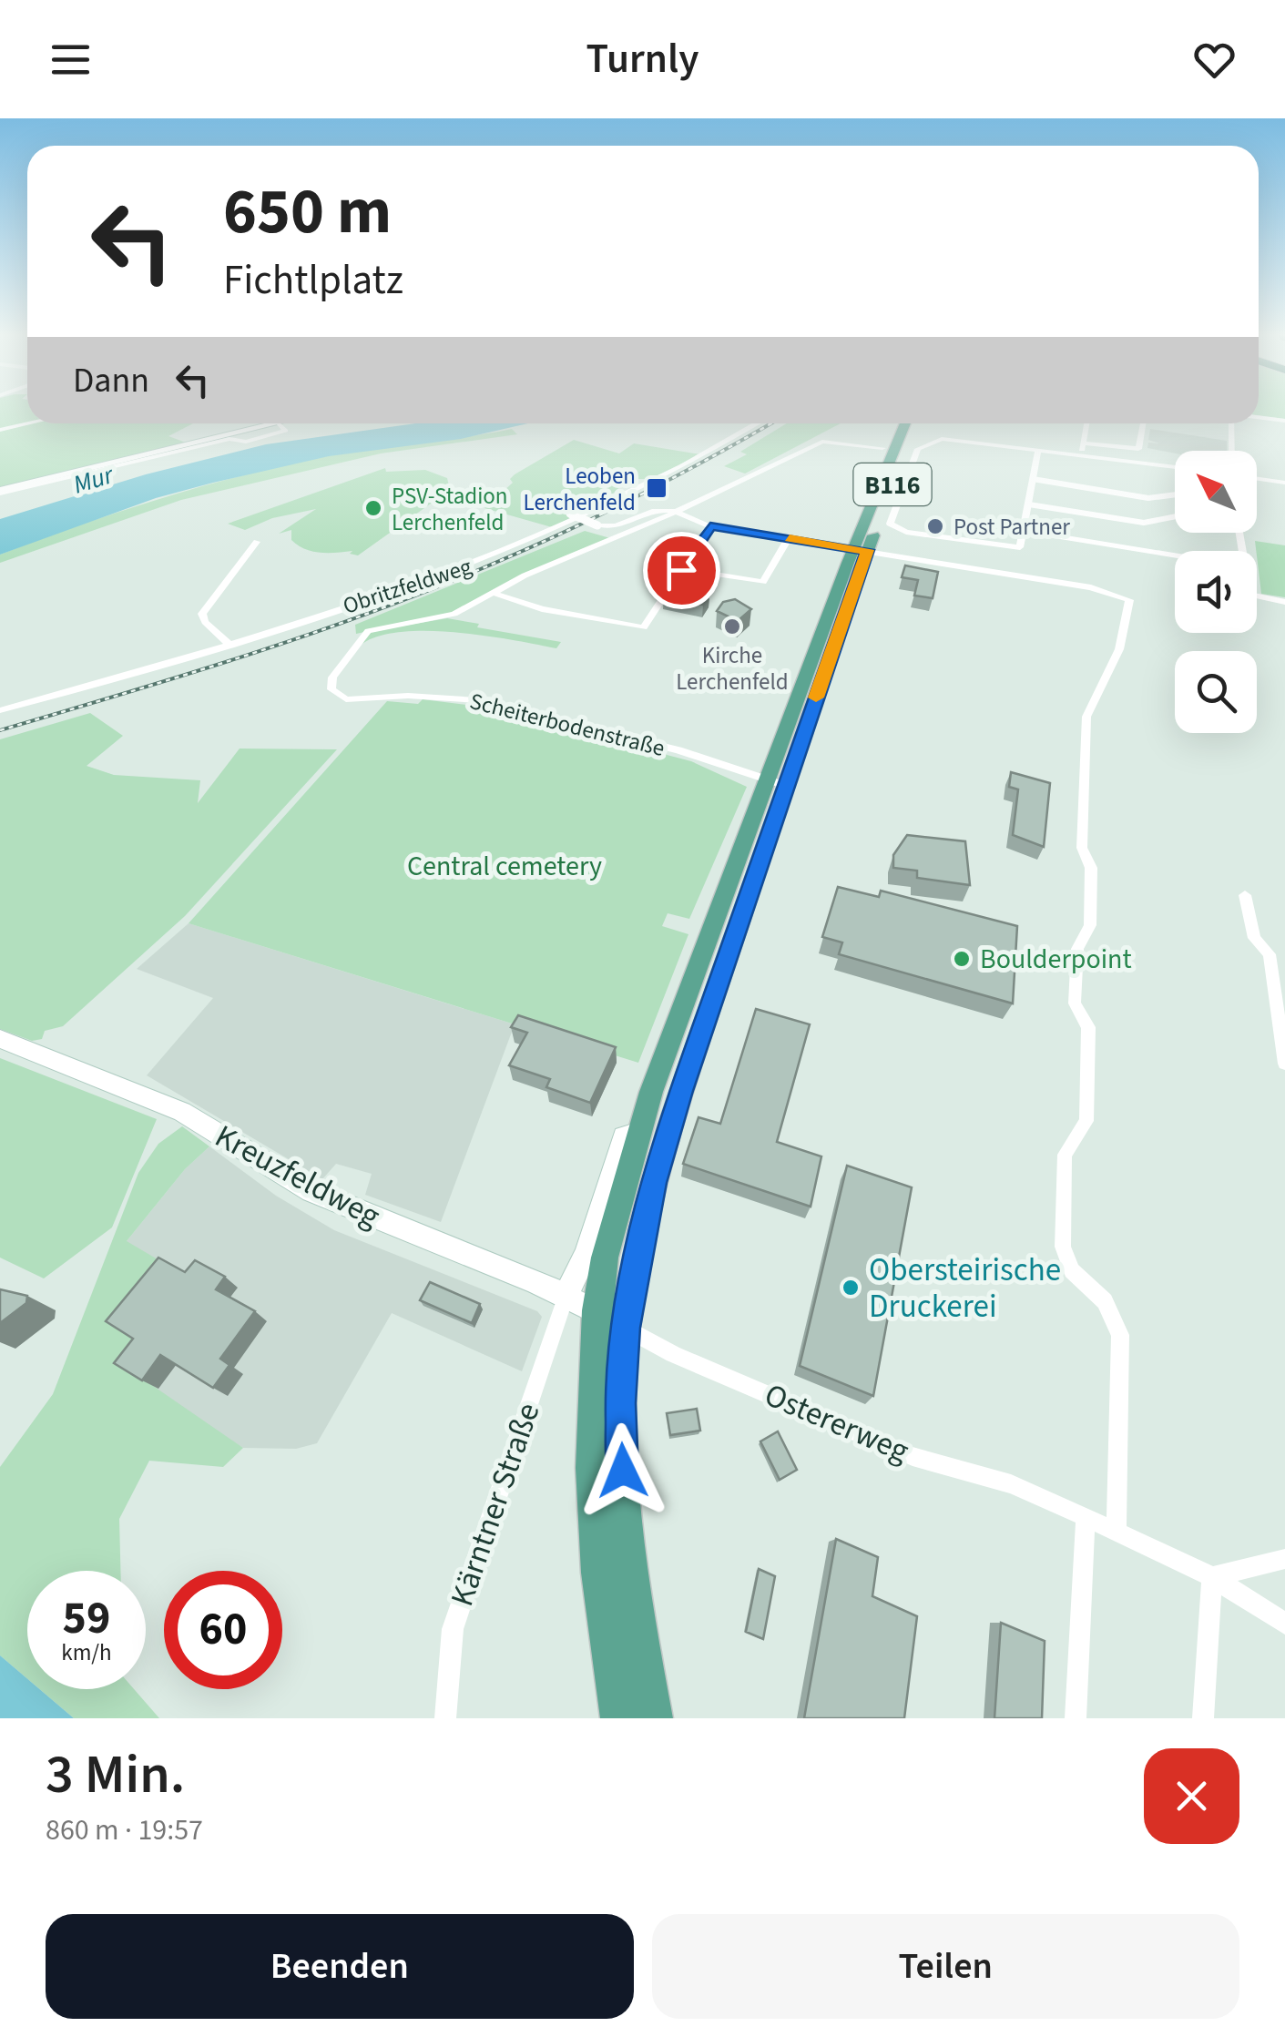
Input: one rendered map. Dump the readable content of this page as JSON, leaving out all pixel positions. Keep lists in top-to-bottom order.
{
  "streets": {
    "main road": ["B116", "Kreuzfeldweg", "Ostererweg"],
    "street": ["Obritzfeldweg", "Scheiterbodenstraße", "Kärntner Straße"]
  },
  "crossings": [
    ["B116", "Scheiterbodenstraße"],
    ["B116", "Kreuzfeldweg"],
    ["B116", "Ostererweg"],
    ["Kreuzfeldweg", "Ostererweg"],
    ["Kreuzfeldweg", "Kärntner Straße"]
  ],
  "water": ["Mur"],
  "parks": ["Central cemetery"],
  "places": {
    "transit": ["Leoben Lerchenfeld"],
    "other": [
      "PSV-Stadion Lerchenfeld",
      "Post Partner",
      "Kirche Lerchenfeld",
      "Boulderpoint",
      "Obersteirische Druckerei"
    ]
  },
  "north": "top left",
  "page": {
    "header": "Turnly",
    "turn": ["650 m", "Fichtlplatz"],
    "then": "Dann",
    "speed": "59 km/h",
    "limit": "60",
    "heading": ["3 Min.", "860 m · 19:57"],
    "buttons": ["Beenden", "Teilen"]
  }
}
